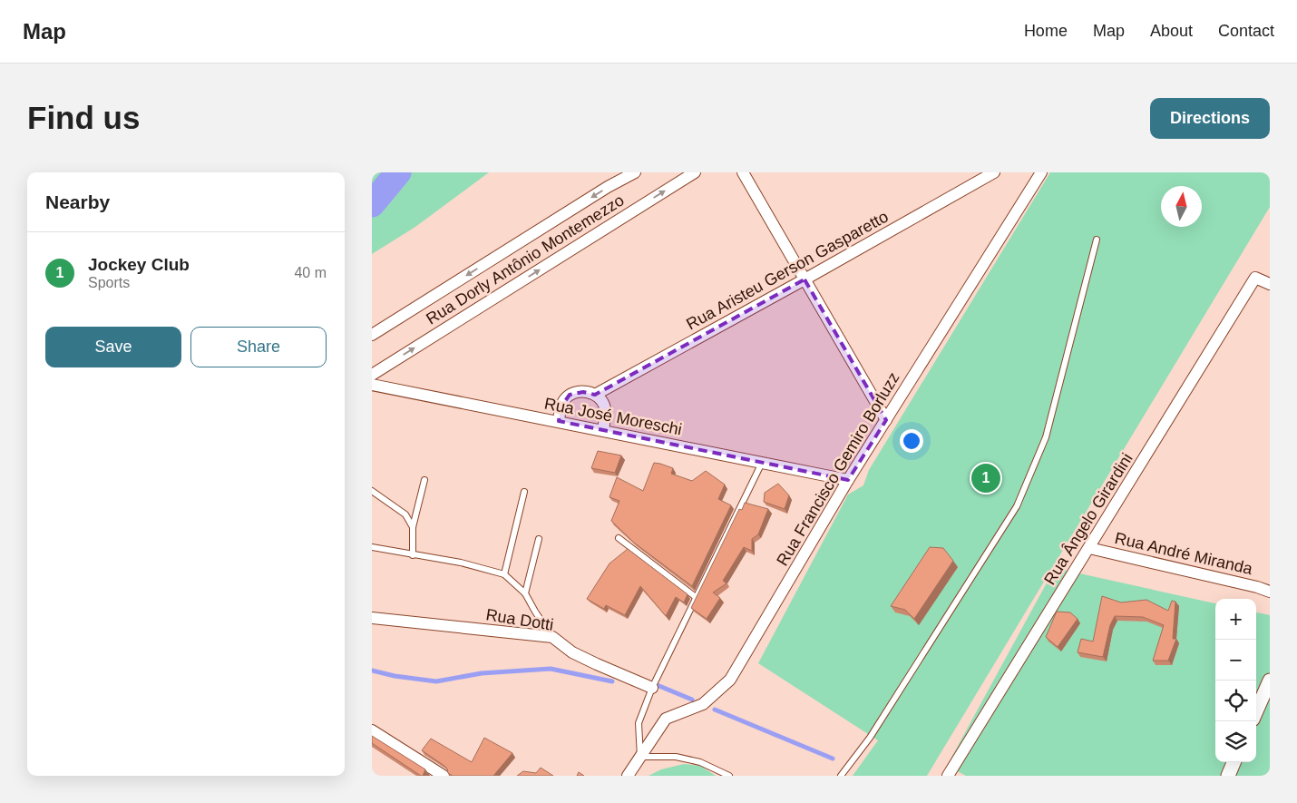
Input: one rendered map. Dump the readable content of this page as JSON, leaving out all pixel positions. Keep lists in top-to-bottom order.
{
  "streets": {
    "street": [
      "Rua Dorly Antônio Montemezzo",
      "Rua Aristeu Gerson Gasparetto",
      "Rua José Moreschi",
      "Rua Francisco Gemiro Borluzz",
      "Rua Ângelo Girardini",
      "Rua André Miranda",
      "Rua Dotti"
    ]
  },
  "crossings": [
    ["Rua José Moreschi", "Rua Francisco Gemiro Borluzz"],
    ["Rua Ângelo Girardini", "Rua André Miranda"]
  ],
  "north": "top",
  "page": {
    "header": "Map",
    "nav": [
      "Home",
      "Map",
      "About",
      "Contact"
    ],
    "buttons": [
      "Directions",
      ["Save", "Share"]
    ],
    "title": "Find us",
    "heading": "Nearby",
    "list": [
      {
        "mark": "1",
        "name": "Jockey Club",
        "note": "Sports",
        "value": "40 m"
      }
    ],
    "pins": "1",
    "map_buttons": ["+", "−"]
  }
}
